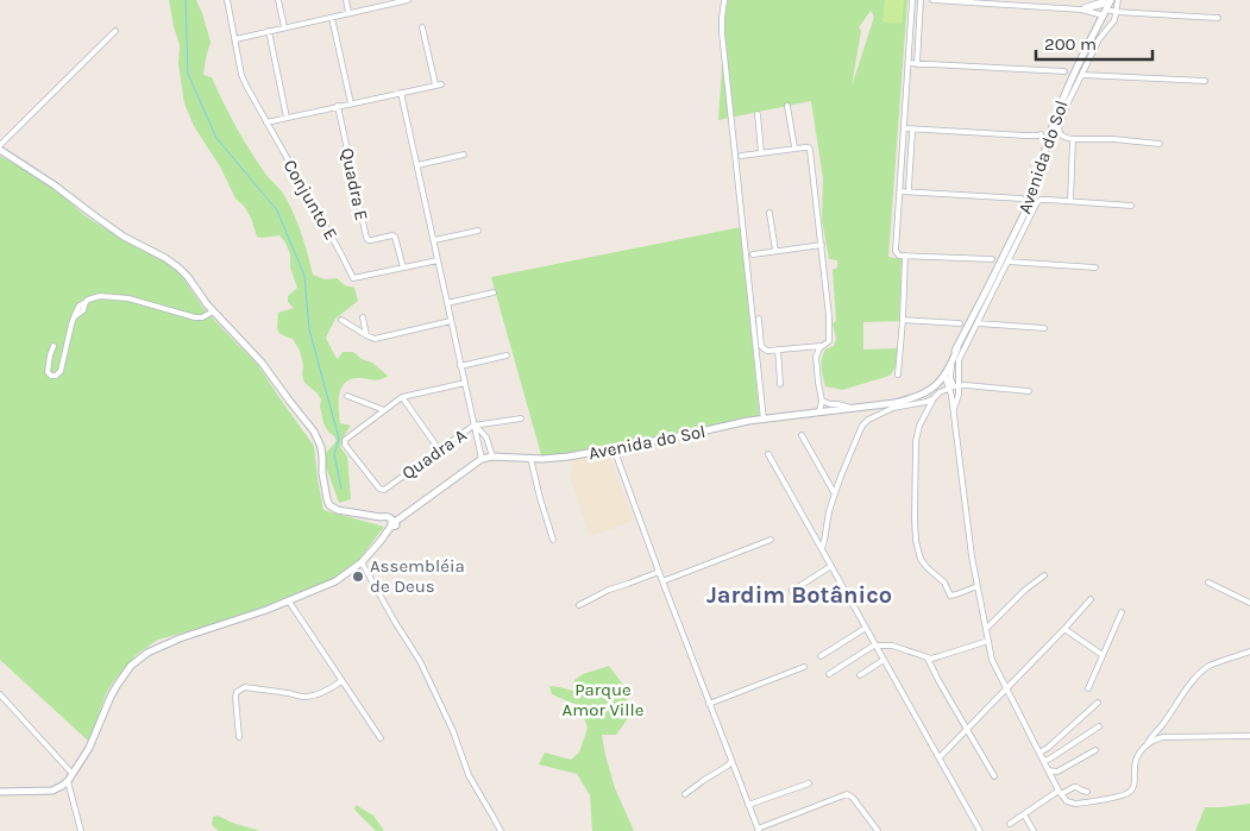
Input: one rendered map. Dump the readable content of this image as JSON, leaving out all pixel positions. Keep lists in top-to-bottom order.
{
  "streets": {
    "street": [
      "Avenida do Sol",
      "Quadra E",
      "Conjunto E",
      "Quadra A"
    ]
  },
  "crossings": [
    ["Quadra E", "Conjunto E"]
  ],
  "districts": ["Jardim Botânico"],
  "parks": ["Parque Amor Ville"],
  "places": ["Assembléia de Deus"],
  "scale_bar": "200 m"
}
